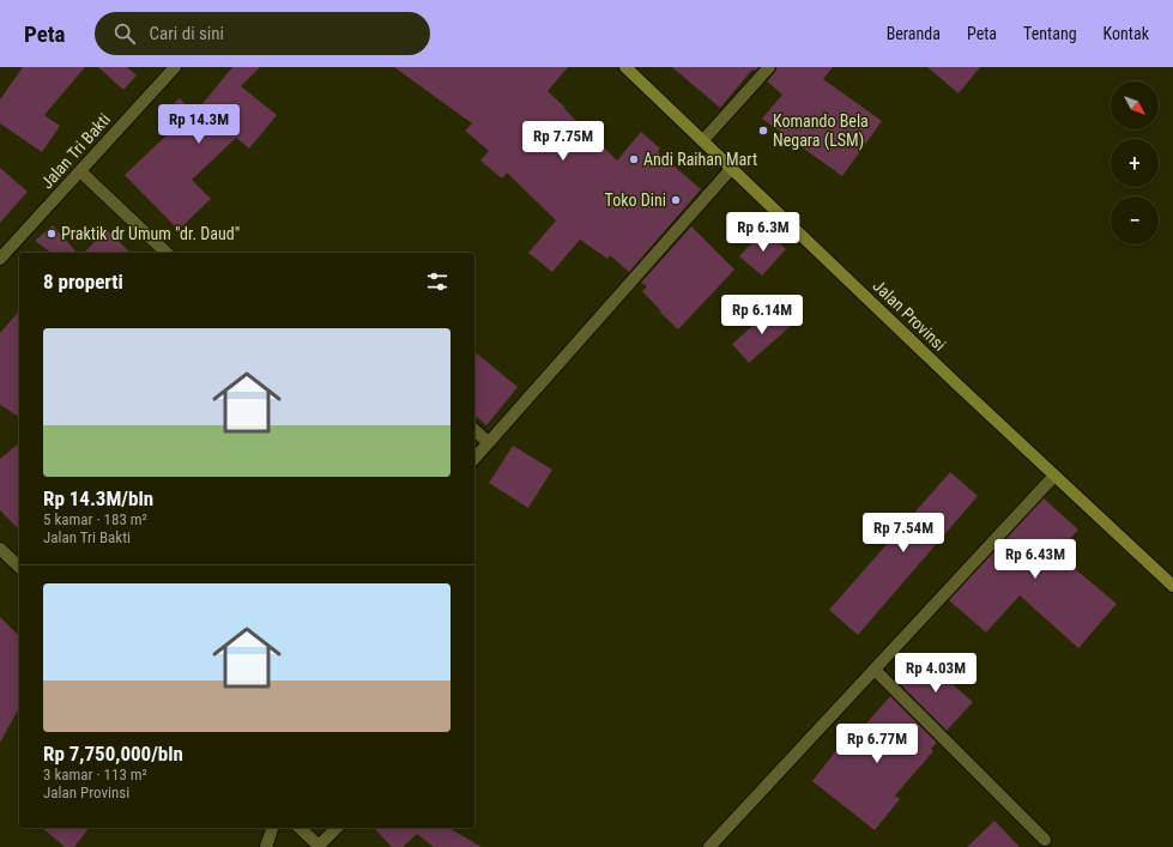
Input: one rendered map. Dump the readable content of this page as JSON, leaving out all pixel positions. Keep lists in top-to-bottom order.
{
  "streets": {
    "main road": ["Jalan Provinsi"],
    "street": ["Jalan Tri Bakti"]
  },
  "places": [
    "Komando Bela Negara (LSM)",
    "Andi Raihan Mart",
    "Toko Dini",
    "Praktik dr Umum \"dr. Daud\""
  ],
  "north": "bottom right",
  "page": {
    "header": "Peta",
    "search": "Cari di sini",
    "nav": [
      "Beranda",
      "Peta",
      "Tentang",
      "Kontak"
    ],
    "map_buttons": ["+", "−"],
    "price": [
      "Rp 14.3M",
      "Rp 7.75M",
      "Rp 6.3M",
      "Rp 6.14M",
      "Rp 7.54M",
      "Rp 6.43M",
      "Rp 4.03M",
      "Rp 6.77M"
    ],
    "heading": "8 properti",
    "list": [
      {
        "name": "Rp 14.3M/bln",
        "note": "5 kamar · 183 m² · Jalan Tri Bakti"
      },
      {
        "name": "Rp 7,750,000/bln",
        "note": "3 kamar · 113 m² · Jalan Provinsi"
      }
    ]
  }
}
